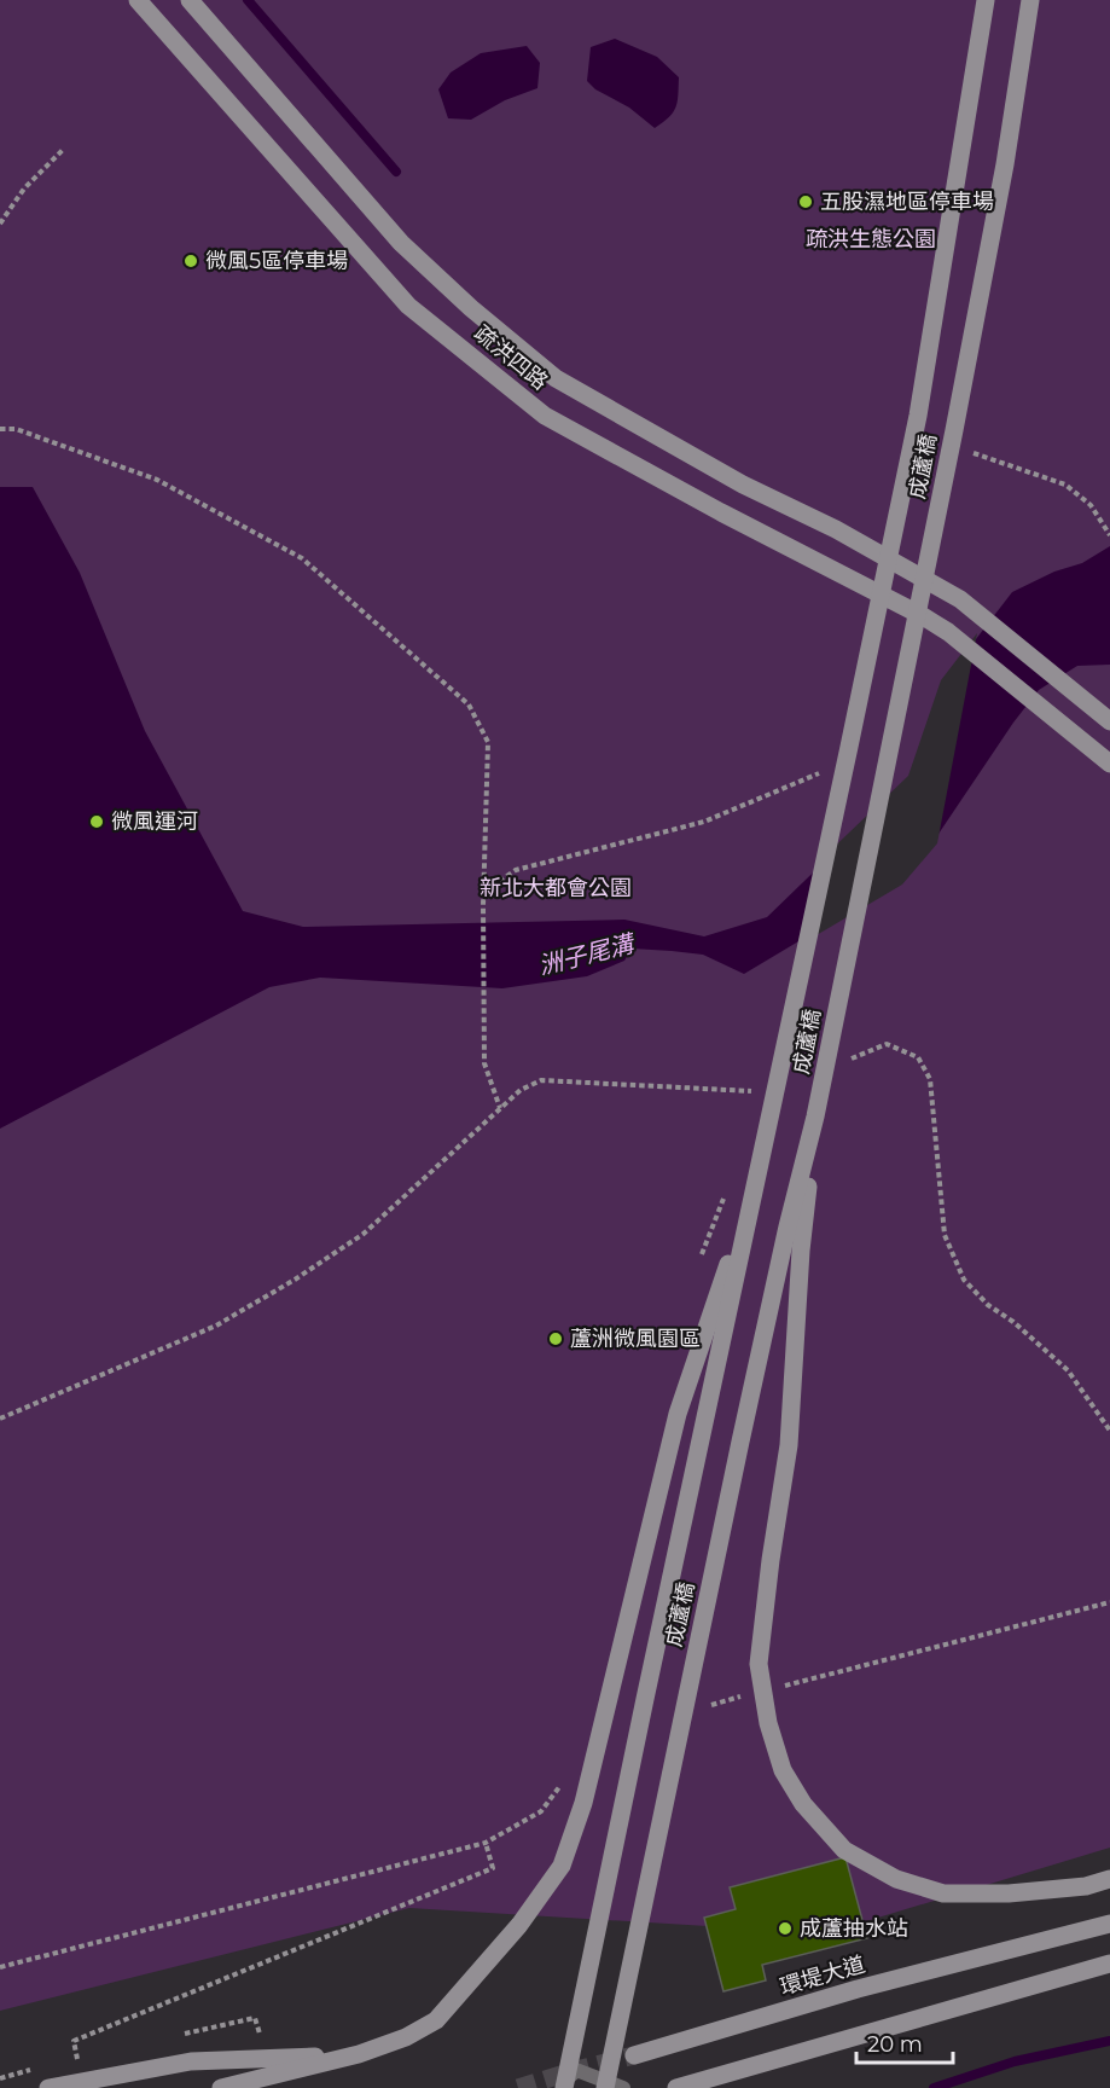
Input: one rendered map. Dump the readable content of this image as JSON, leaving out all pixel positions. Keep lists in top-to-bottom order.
{
  "streets": {
    "main road": ["疏洪四路", "成蘆橋", "環堤大道"]
  },
  "water": ["洲子尾溝"],
  "parks": ["疏洪生態公園", "新北大都會公園"],
  "places": [
    "五股濕地區停車場",
    "微風5區停車場",
    "微風運河",
    "蘆洲微風園區",
    "成蘆抽水站"
  ],
  "scale_bar": "20 m"
}
